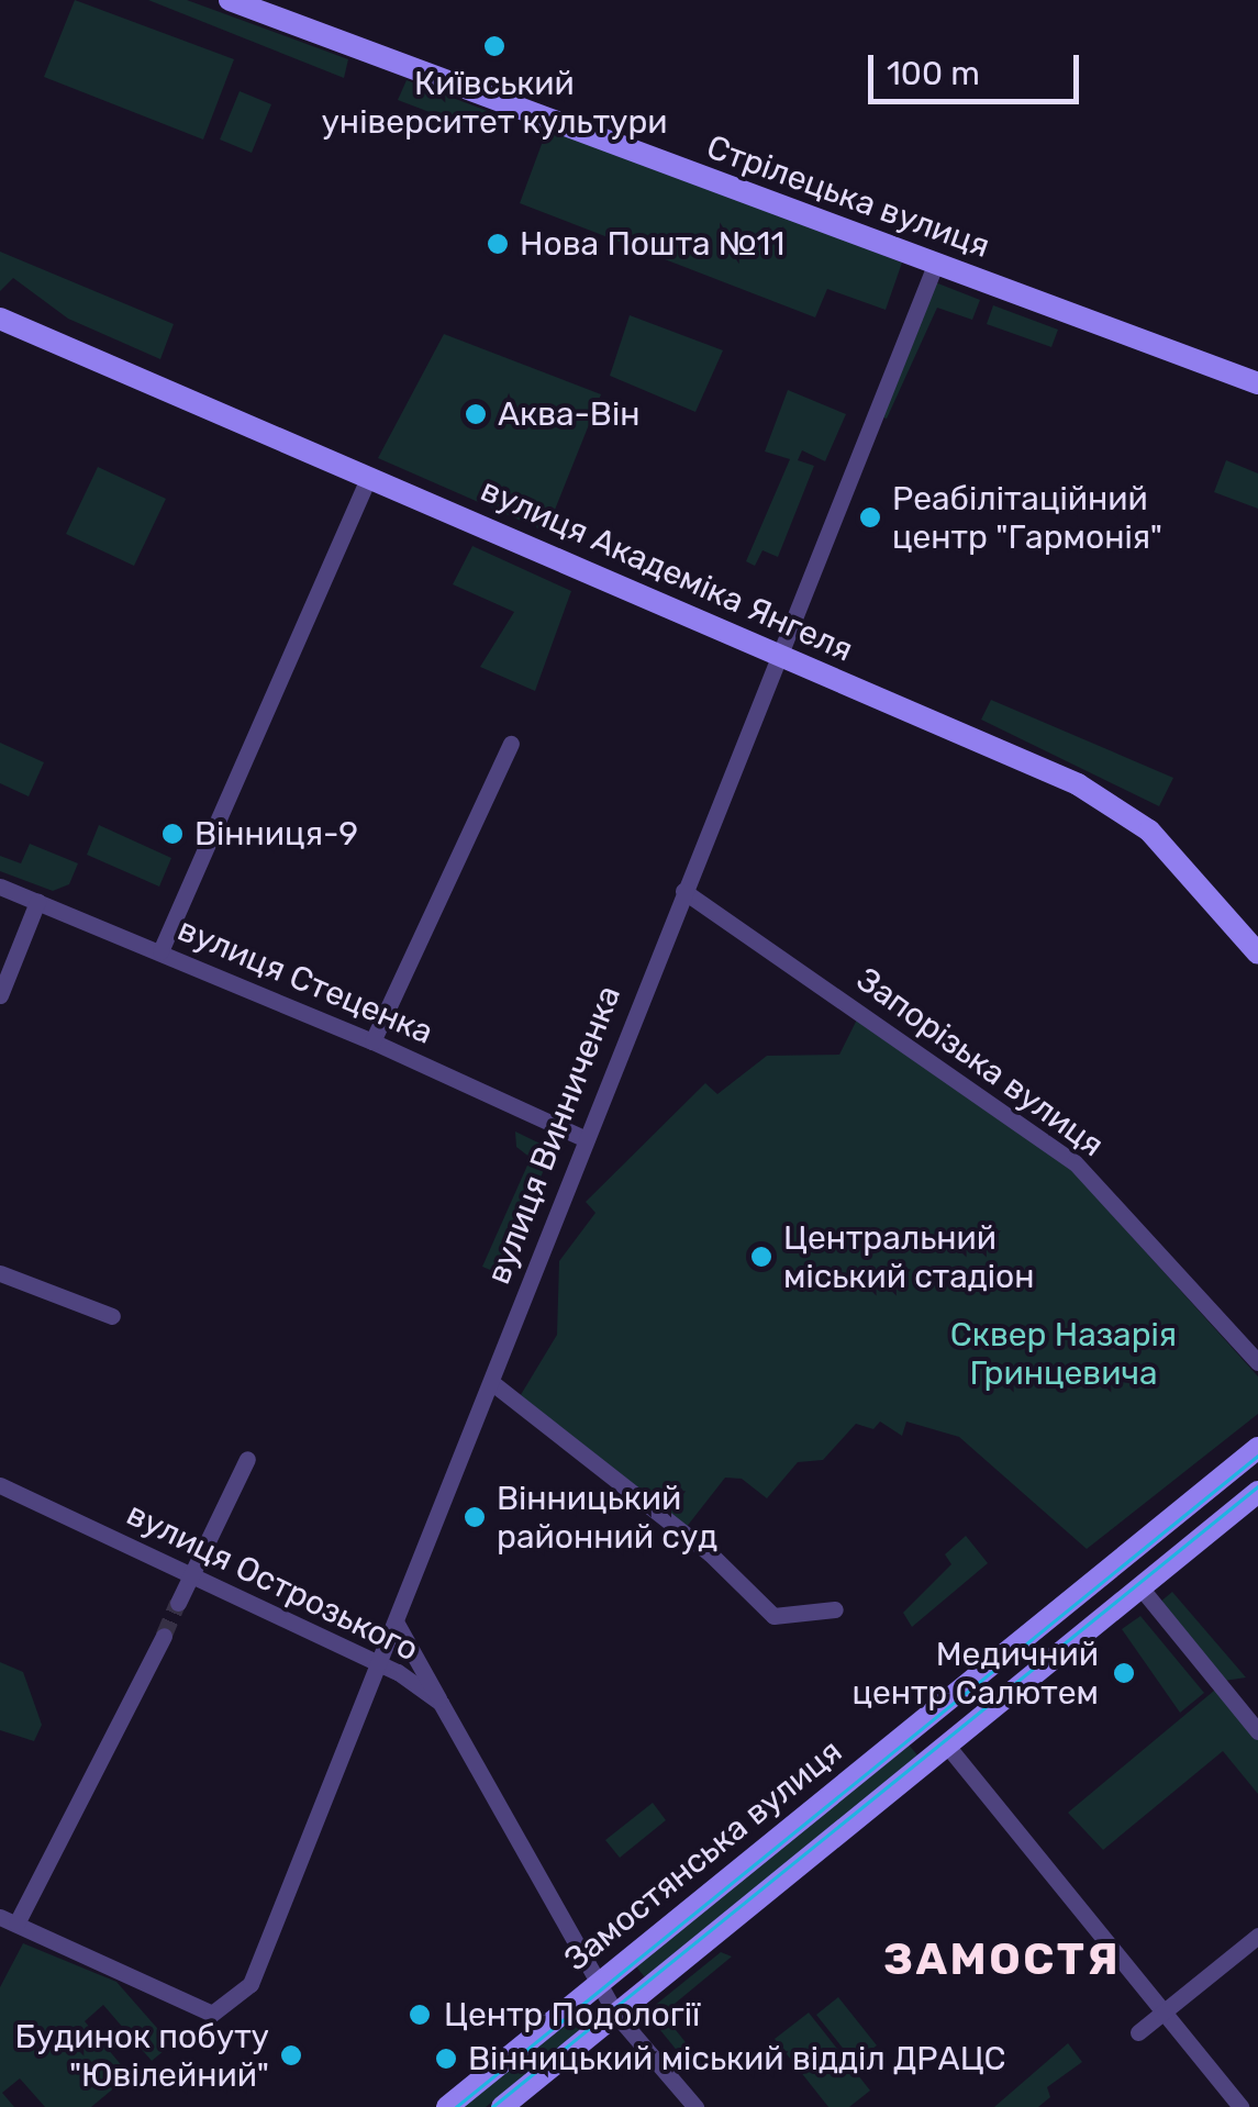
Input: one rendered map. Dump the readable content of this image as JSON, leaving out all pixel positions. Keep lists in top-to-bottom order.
{
  "streets": {
    "main road": ["Стрілецька вулиця", "вулиця Академіка Янгеля", "Замостянська вулиця"],
    "street": [
      "вулиця Стеценка",
      "Запорізька вулиця",
      "вулиця Винниченка",
      "вулиця Острозького"
    ]
  },
  "crossings": [
    ["Стрілецька вулиця", "вулиця Винниченка"],
    ["вулиця Академіка Янгеля", "вулиця Винниченка"],
    ["вулиця Стеценка", "вулиця Винниченка"],
    ["Запорізька вулиця", "вулиця Винниченка"],
    ["вулиця Винниченка", "вулиця Острозького"],
    ["вулиця Острозького", "Замостянська вулиця"]
  ],
  "districts": ["ЗАМОСТЯ"],
  "parks": ["Сквер Назарія Гринцевича"],
  "places": [
    "Київський університет культури",
    "Нова Пошта №11",
    "Аква-Він",
    "Реабілітаційний центр \"Гармонія\"",
    "Вінниця-9",
    "Центральний міський стадіон",
    "Вінницький районний суд",
    "Медичний центр Салютем",
    "Центр Подології",
    "Будинок побуту \"Ювілейний\"",
    "Вінницький міський відділ ДРАЦС"
  ],
  "scale_bar": "100 m"
}
